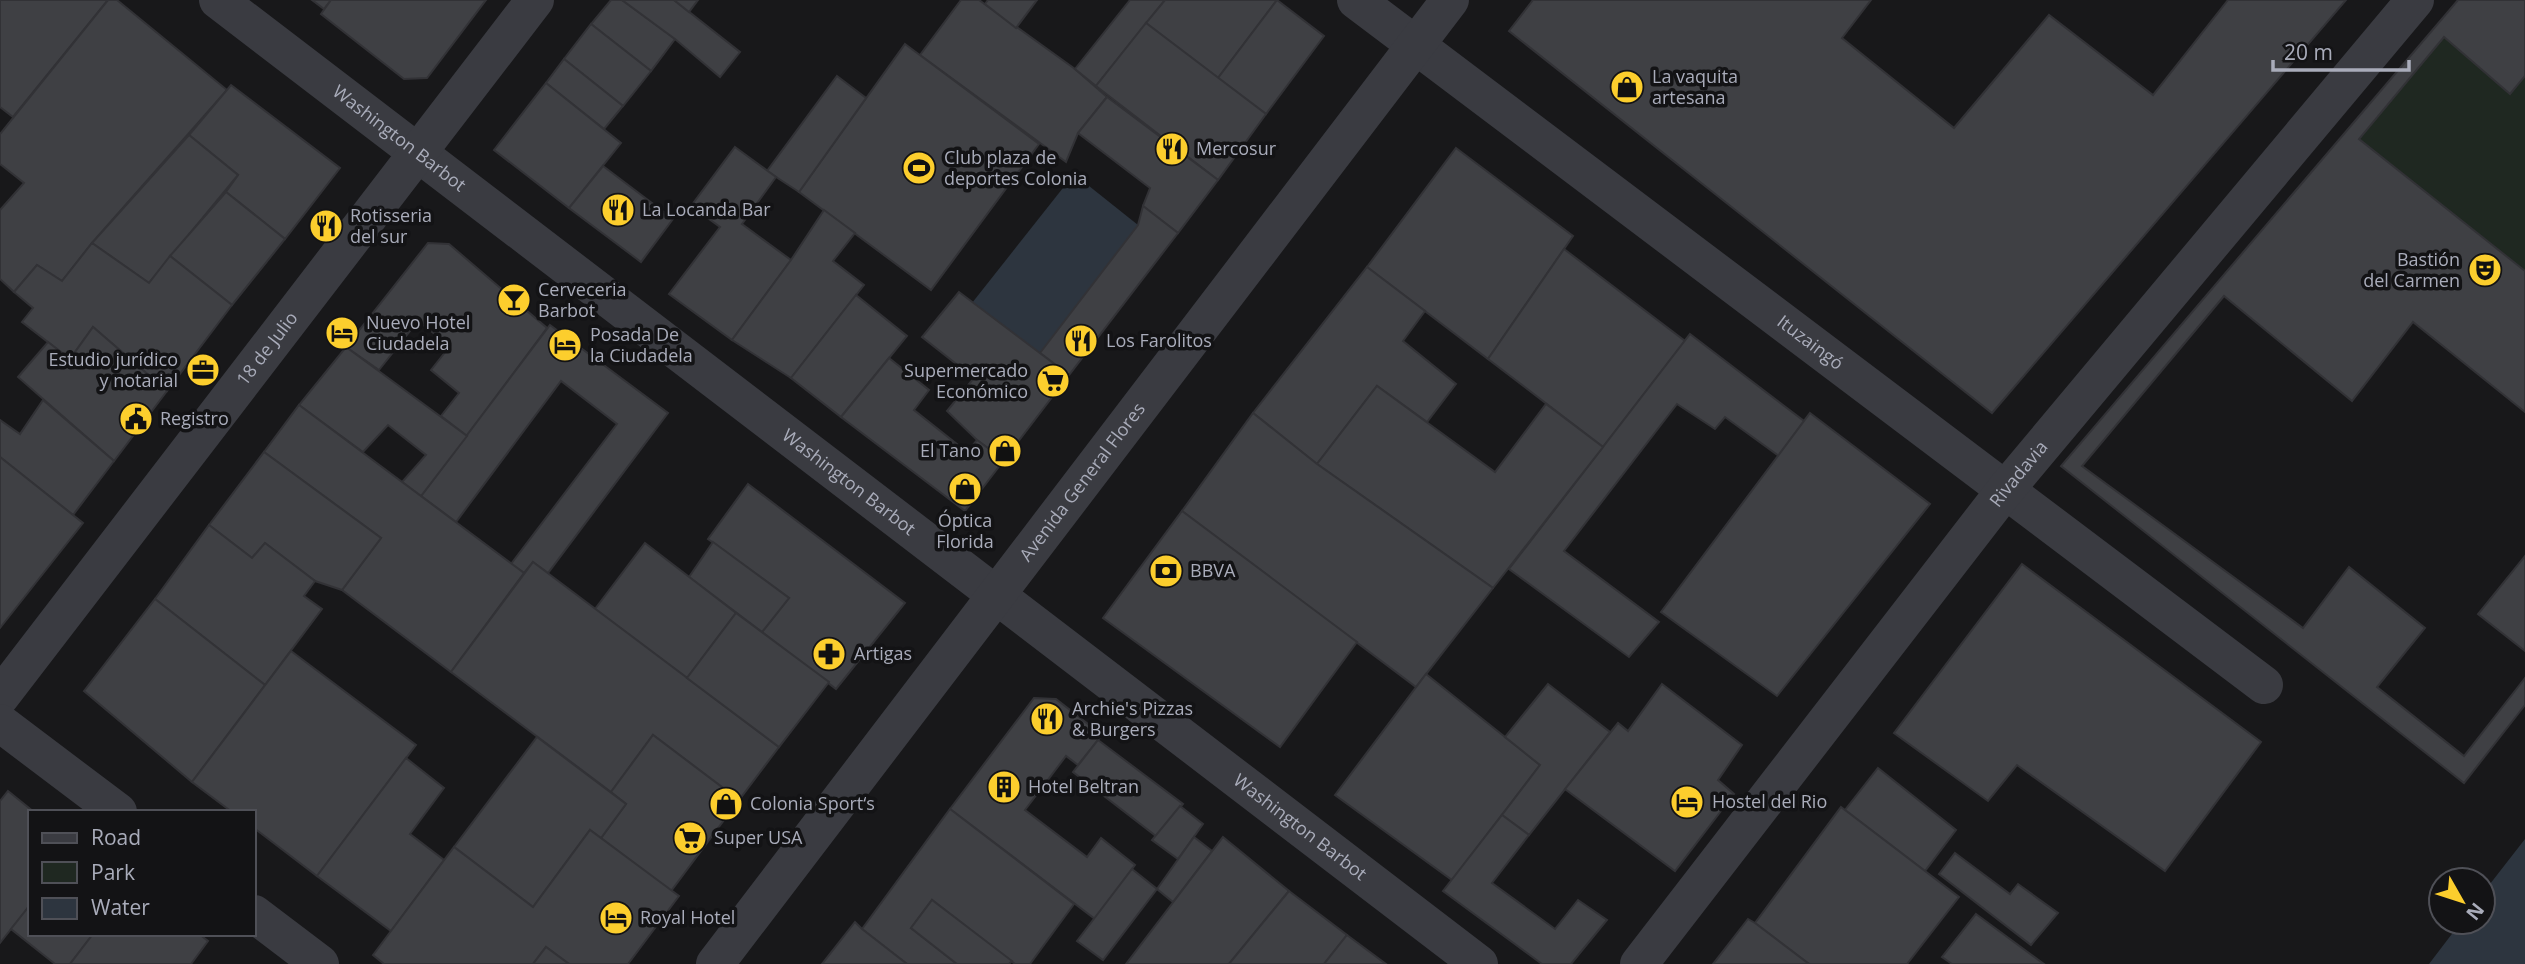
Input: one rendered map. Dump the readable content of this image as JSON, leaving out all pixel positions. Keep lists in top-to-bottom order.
{
  "streets": {
    "street": [
      "Washington Barbot",
      "Ituzaingó",
      "18 de Julio",
      "Rivadavia",
      "Avenida General Flores"
    ]
  },
  "crossings": [
    ["Washington Barbot", "18 de Julio"],
    ["Washington Barbot", "Avenida General Flores"],
    ["Ituzaingó", "Rivadavia"],
    ["Ituzaingó", "Avenida General Flores"]
  ],
  "places": {
    "shop": [
      "La vaquita artesana",
      "El Tano",
      "Óptica Florida",
      "Colonia Sport‘s"
    ],
    "restaurant": [
      "Mercosur",
      "La Locanda Bar",
      "Rotisseria del sur",
      "Los Farolitos",
      "Archie's Pizzas & Burgers"
    ],
    "sports": ["Club plaza de deportes Colonia"],
    "theatre": ["Bastión del Carmen"],
    "bar": ["Cerveceria Barbot"],
    "hotel": [
      "Nuevo Hotel Ciudadela",
      "Posada De la Ciudadela",
      "Hostel del Rio",
      "Royal Hotel"
    ],
    "office": ["Estudio jurídico y notarial"],
    "supermarket": ["Supermercado Económico", "Super USA"],
    "public building": ["Registro"],
    "bank": ["BBVA"],
    "pharmacy": ["Artigas"],
    "building": ["Hotel Beltran"]
  },
  "legend": ["Road", "Park", "Water"],
  "scale_bar": "20 m",
  "north": "bottom right"
}
